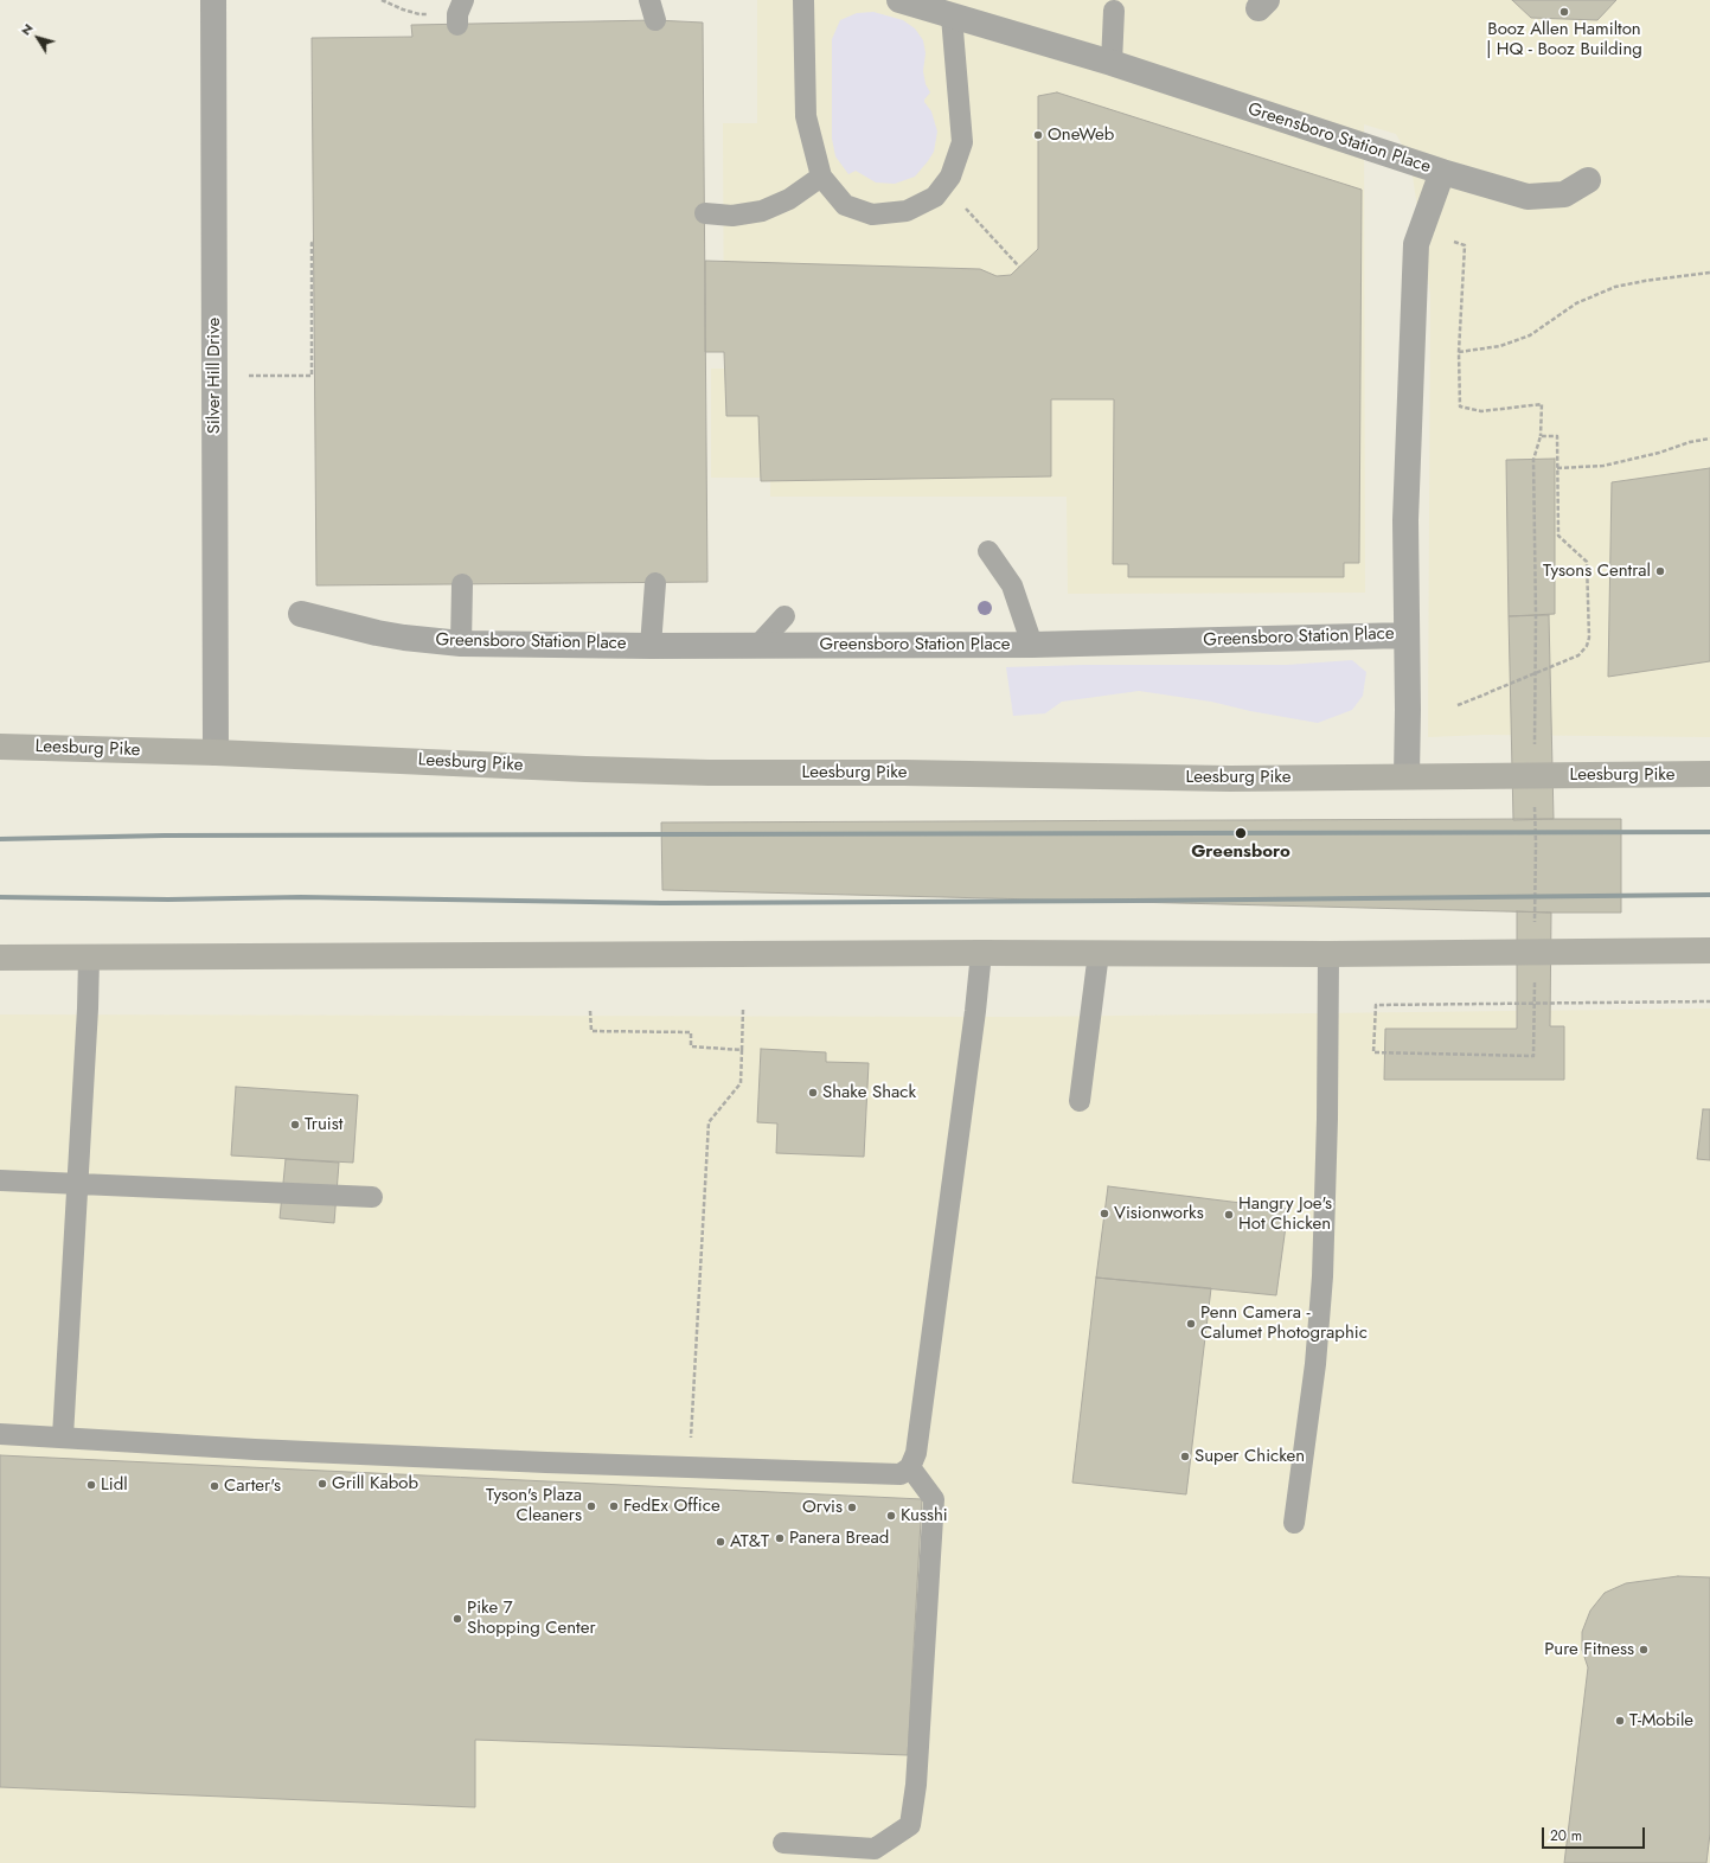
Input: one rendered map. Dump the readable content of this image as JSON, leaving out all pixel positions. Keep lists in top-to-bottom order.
{
  "streets": {
    "highway": ["Leesburg Pike"],
    "street": ["Greensboro Station Place", "Silver Hill Drive"]
  },
  "crossings": [
    ["Silver Hill Drive", "Leesburg Pike"]
  ],
  "places": [
    "Booz Allen Hamilton | HQ - Booz Building",
    "OneWeb",
    "Tysons Central",
    "Greensboro",
    "Shake Shack",
    "Truist",
    "Visionworks",
    "Hangry Joe's Hot Chicken",
    "Penn Camera - Calumet Photographic",
    "Super Chicken",
    "Grill Kabob",
    "Lidl",
    "Carter's",
    "Tyson's Plaza Cleaners",
    "FedEx Office",
    "Orvis",
    "Kusshi",
    "Panera Bread",
    "AT&T",
    "Pike 7 Shopping Center",
    "Pure Fitness",
    "T-Mobile"
  ],
  "scale_bar": "20 m",
  "north": "top left"
}
